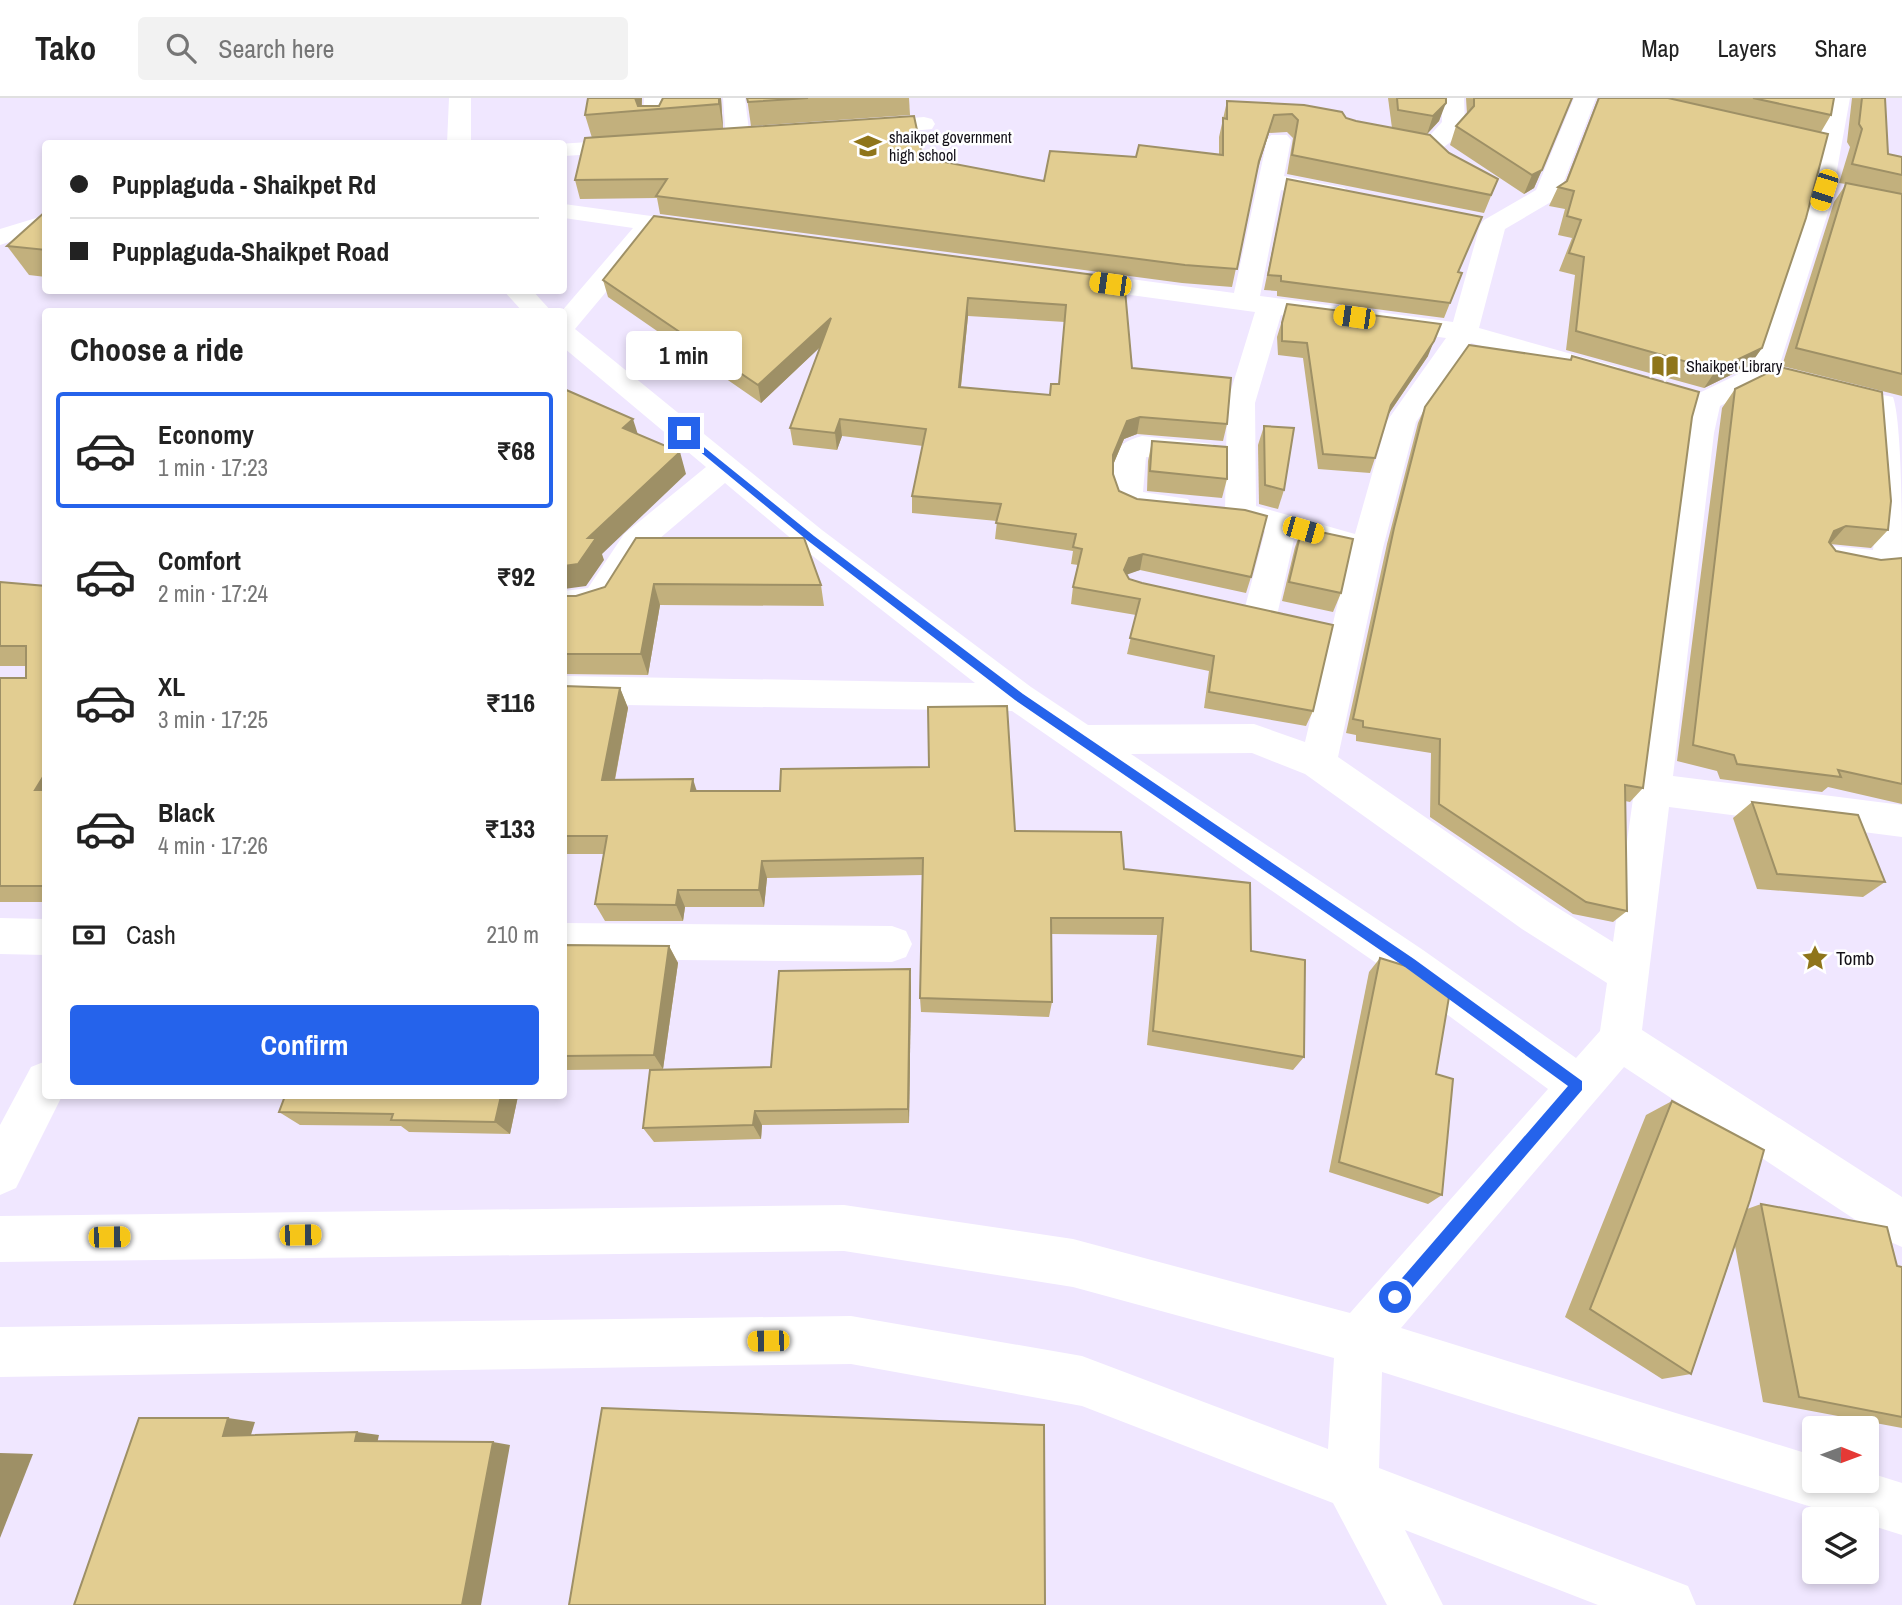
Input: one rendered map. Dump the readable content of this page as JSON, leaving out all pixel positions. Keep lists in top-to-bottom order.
{
  "places": {
    "school or university": ["shaikpet government high school"],
    "library": ["Shaikpet Library"],
    "place": ["Tomb"]
  },
  "north": "right",
  "page": {
    "header": "Tako",
    "search": "Search here",
    "nav": ["Map", "Layers", "Share"],
    "banner": ["Pupplaguda - Shaikpet Rd", "Pupplaguda-Shaikpet Road"],
    "heading": "Choose a ride",
    "bubble": "1 min",
    "list": [
      {
        "name": "Economy",
        "note": "1 min · 17:23",
        "value": "₹68"
      },
      {
        "name": "Comfort",
        "note": "2 min · 17:24",
        "value": "₹92"
      },
      {
        "name": "XL",
        "note": "3 min · 17:25",
        "value": "₹116"
      },
      {
        "name": "Black",
        "note": "4 min · 17:26",
        "value": "₹133"
      }
    ],
    "pay": ["Cash", "210 m"],
    "buttons": "Confirm"
  }
}
